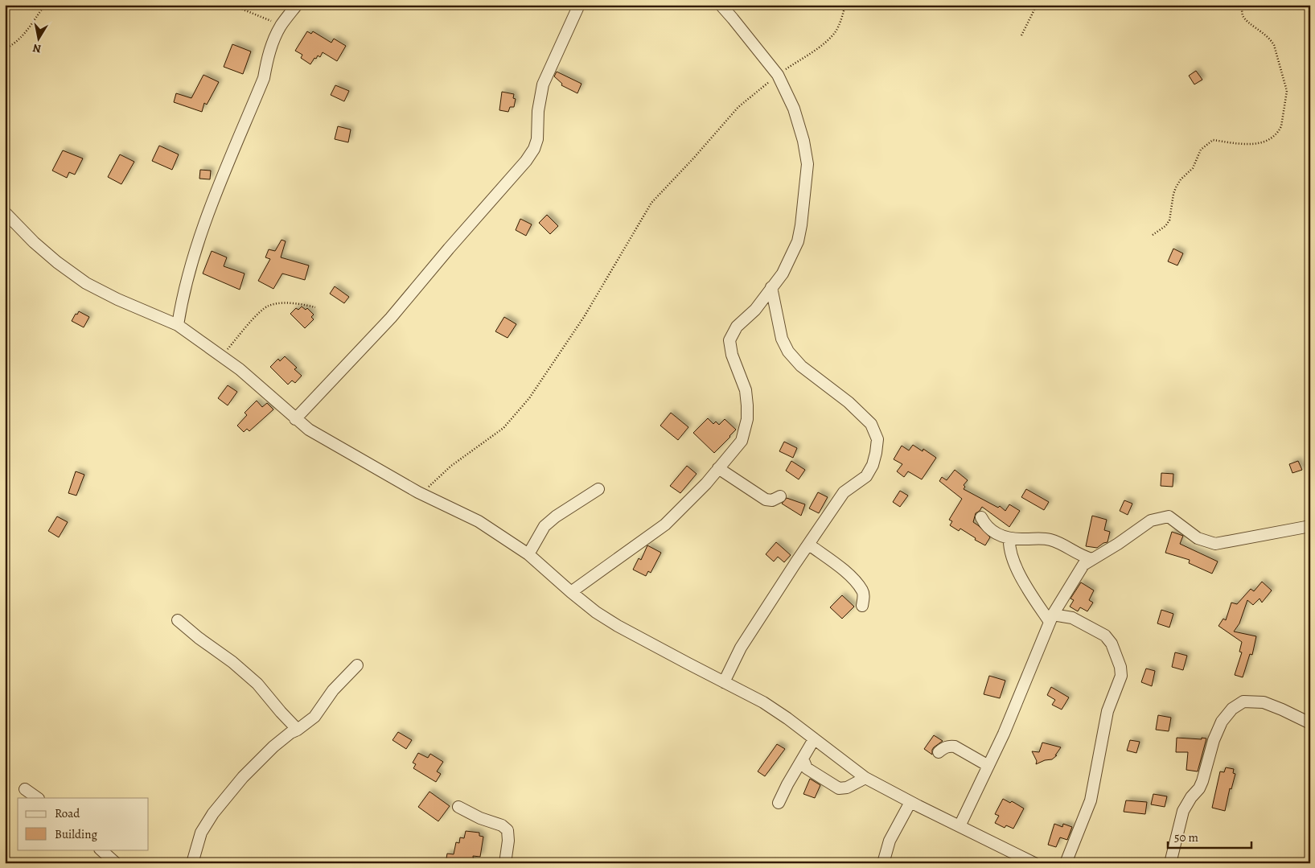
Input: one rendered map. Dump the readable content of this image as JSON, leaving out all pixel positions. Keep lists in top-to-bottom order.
{
  "legend": ["Road", "Building"],
  "scale_bar": "50 m",
  "north": "bottom"
}
